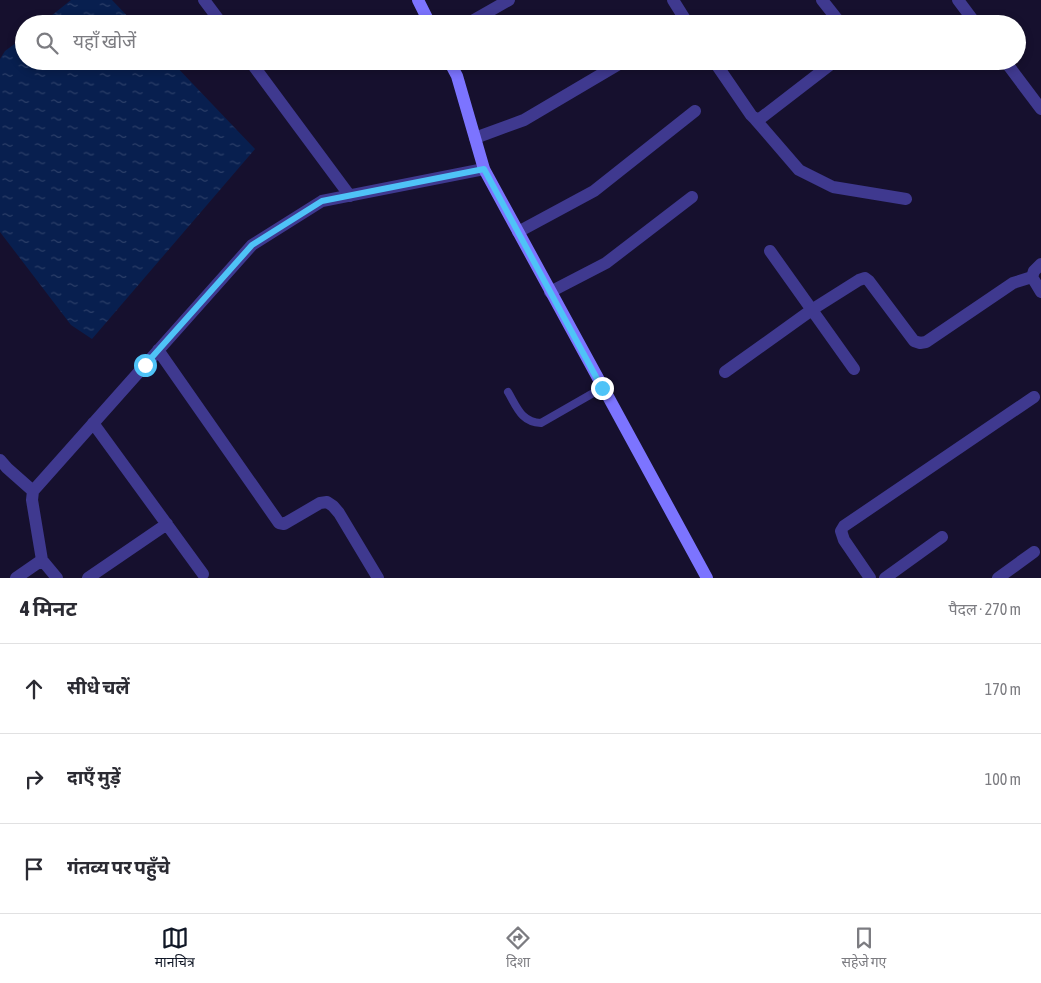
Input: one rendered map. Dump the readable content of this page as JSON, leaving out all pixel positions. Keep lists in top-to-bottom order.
{
  "page": {
    "search": "यहाँ खोजें",
    "heading": ["4 मिनट", "पैदल · 270 m"],
    "list": [
      ["सीधे चलें", "170 m"],
      ["दाएँ मुड़ें", "100 m"],
      "गंतव्य पर पहुँचे"
    ],
    "nav": ["मानचित्र", "दिशा", "सहेजे गए"]
  }
}
